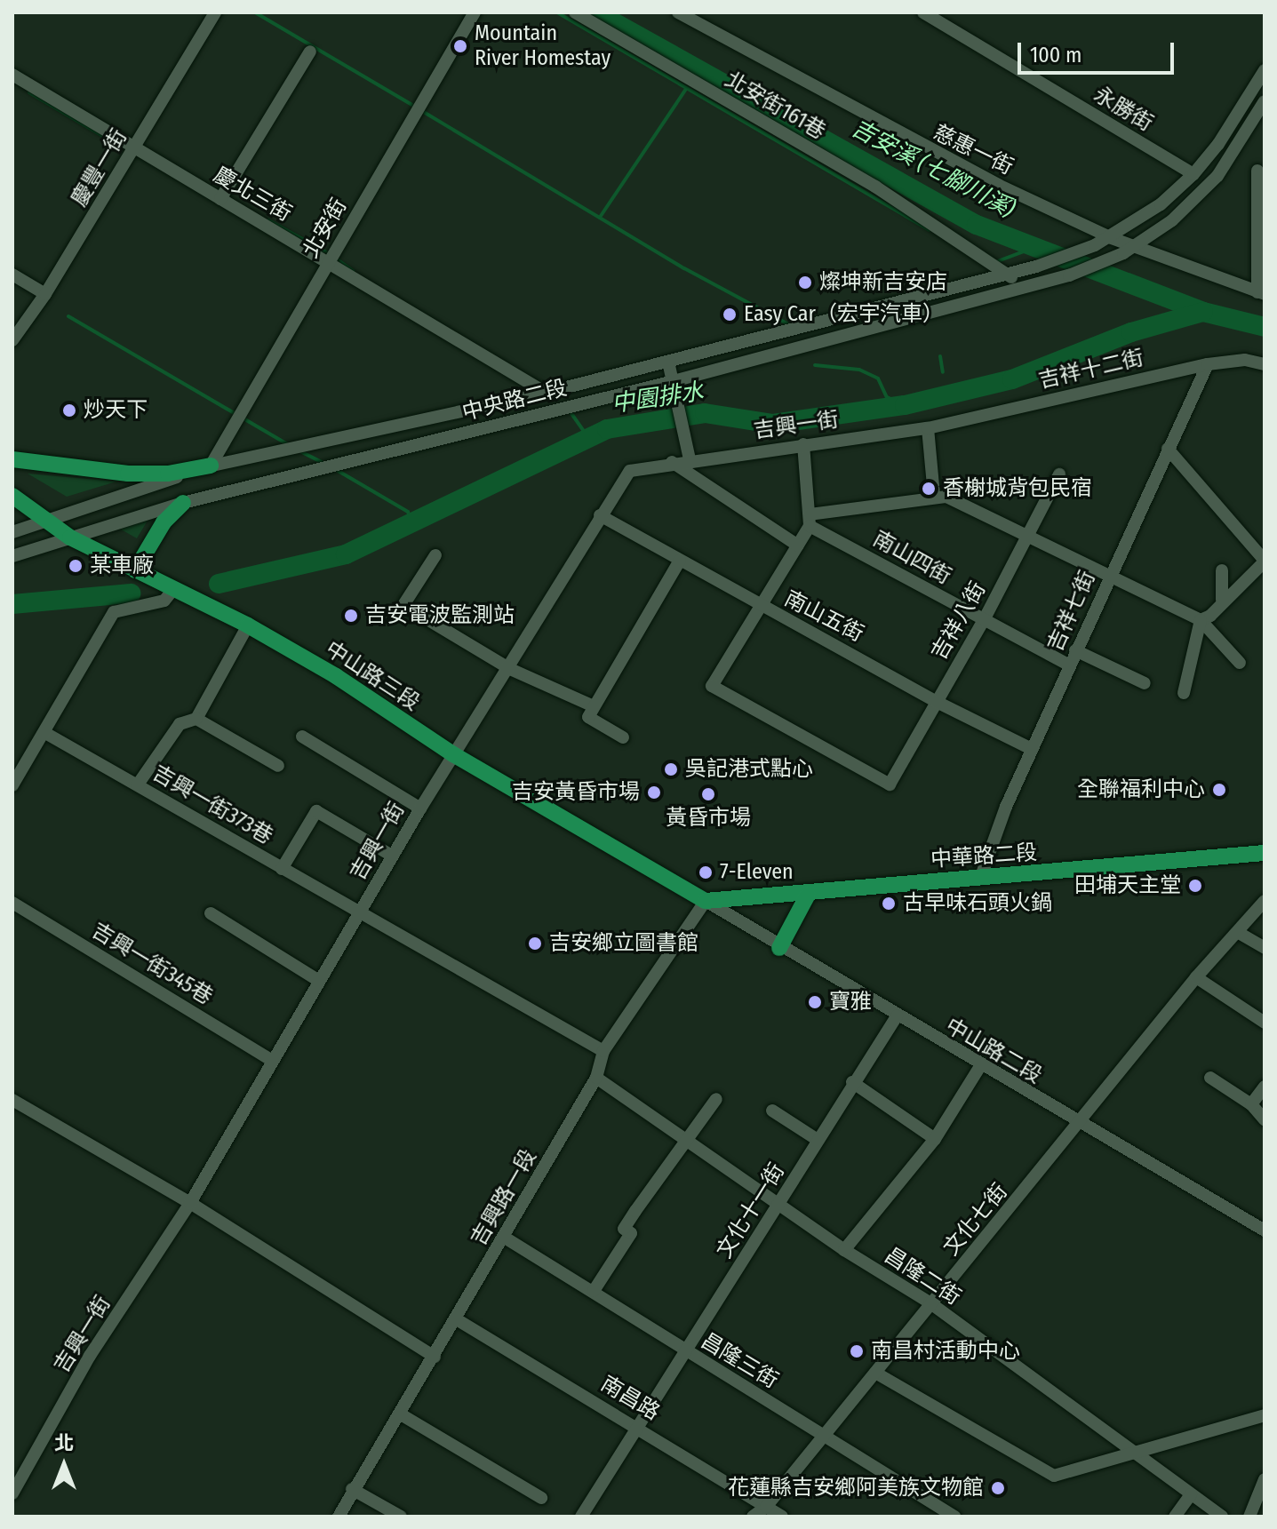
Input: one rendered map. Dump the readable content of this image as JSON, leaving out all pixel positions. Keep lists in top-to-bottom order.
{
  "streets": {
    "main road": ["中山路三段", "中華路二段"],
    "street": [
      "北安街161巷",
      "永勝街",
      "慈惠一街",
      "慶豐一街",
      "慶北三街",
      "北安街",
      "吉祥十二街",
      "中央路二段",
      "吉興一街",
      "南山四街",
      "吉祥七街",
      "南山五街",
      "吉祥八街",
      "吉興一街373巷",
      "吉興一街345巷",
      "中山路二段",
      "吉興路一段",
      "文化十一街",
      "文化七街",
      "昌隆二街",
      "昌隆三街",
      "南昌路"
    ]
  },
  "crossings": [
    ["北安街161巷", "中央路二段"],
    ["永勝街", "中央路二段"],
    ["慈惠一街", "中央路二段"],
    ["慶豐一街", "慶北三街"],
    ["慶北三街", "北安街"],
    ["慶北三街", "中央路二段"],
    ["北安街", "中央路二段"],
    ["吉祥十二街", "吉興一街"],
    ["吉祥十二街", "吉祥七街"],
    ["中央路二段", "中山路三段"],
    ["吉興一街", "南山五街"],
    ["吉興一街", "中山路三段"],
    ["吉興一街", "吉興一街373巷"],
    ["吉興一街", "吉興一街345巷"],
    ["南山四街", "吉祥七街"],
    ["南山四街", "吉祥八街"],
    ["吉祥七街", "南山五街"],
    ["吉祥七街", "中華路二段"],
    ["南山五街", "吉祥八街"],
    ["中山路三段", "中華路二段"],
    ["中山路三段", "中山路二段"],
    ["中山路三段", "吉興路一段"],
    ["吉興一街373巷", "吉興路一段"],
    ["中華路二段", "中山路二段"],
    ["中華路二段", "吉興路一段"],
    ["中山路二段", "吉興路一段"],
    ["中山路二段", "文化十一街"],
    ["中山路二段", "文化七街"],
    ["吉興路一段", "昌隆二街"],
    ["吉興路一段", "昌隆三街"],
    ["吉興路一段", "南昌路"],
    ["文化十一街", "昌隆二街"],
    ["文化十一街", "昌隆三街"],
    ["文化十一街", "南昌路"],
    ["文化七街", "昌隆二街"],
    ["文化七街", "昌隆三街"],
    ["文化七街", "南昌路"]
  ],
  "water": ["吉安溪 (七腳川溪)", "中園排水"],
  "places": [
    "Mountain River Homestay",
    "燦坤新吉安店",
    "Easy Car（宏宇汽車）",
    "炒天下",
    "香榭城背包民宿",
    "某車廠",
    "吉安電波監測站",
    "吳記港式點心",
    "全聯福利中心",
    "吉安黃昏市場",
    "黃昏市場",
    "7-Eleven",
    "田埔天主堂",
    "古早味石頭火鍋",
    "吉安鄉立圖書館",
    "寶雅",
    "南昌村活動中心",
    "花蓮縣吉安鄉阿美族文物館"
  ],
  "scale_bar": "100 m",
  "north": "top"
}
